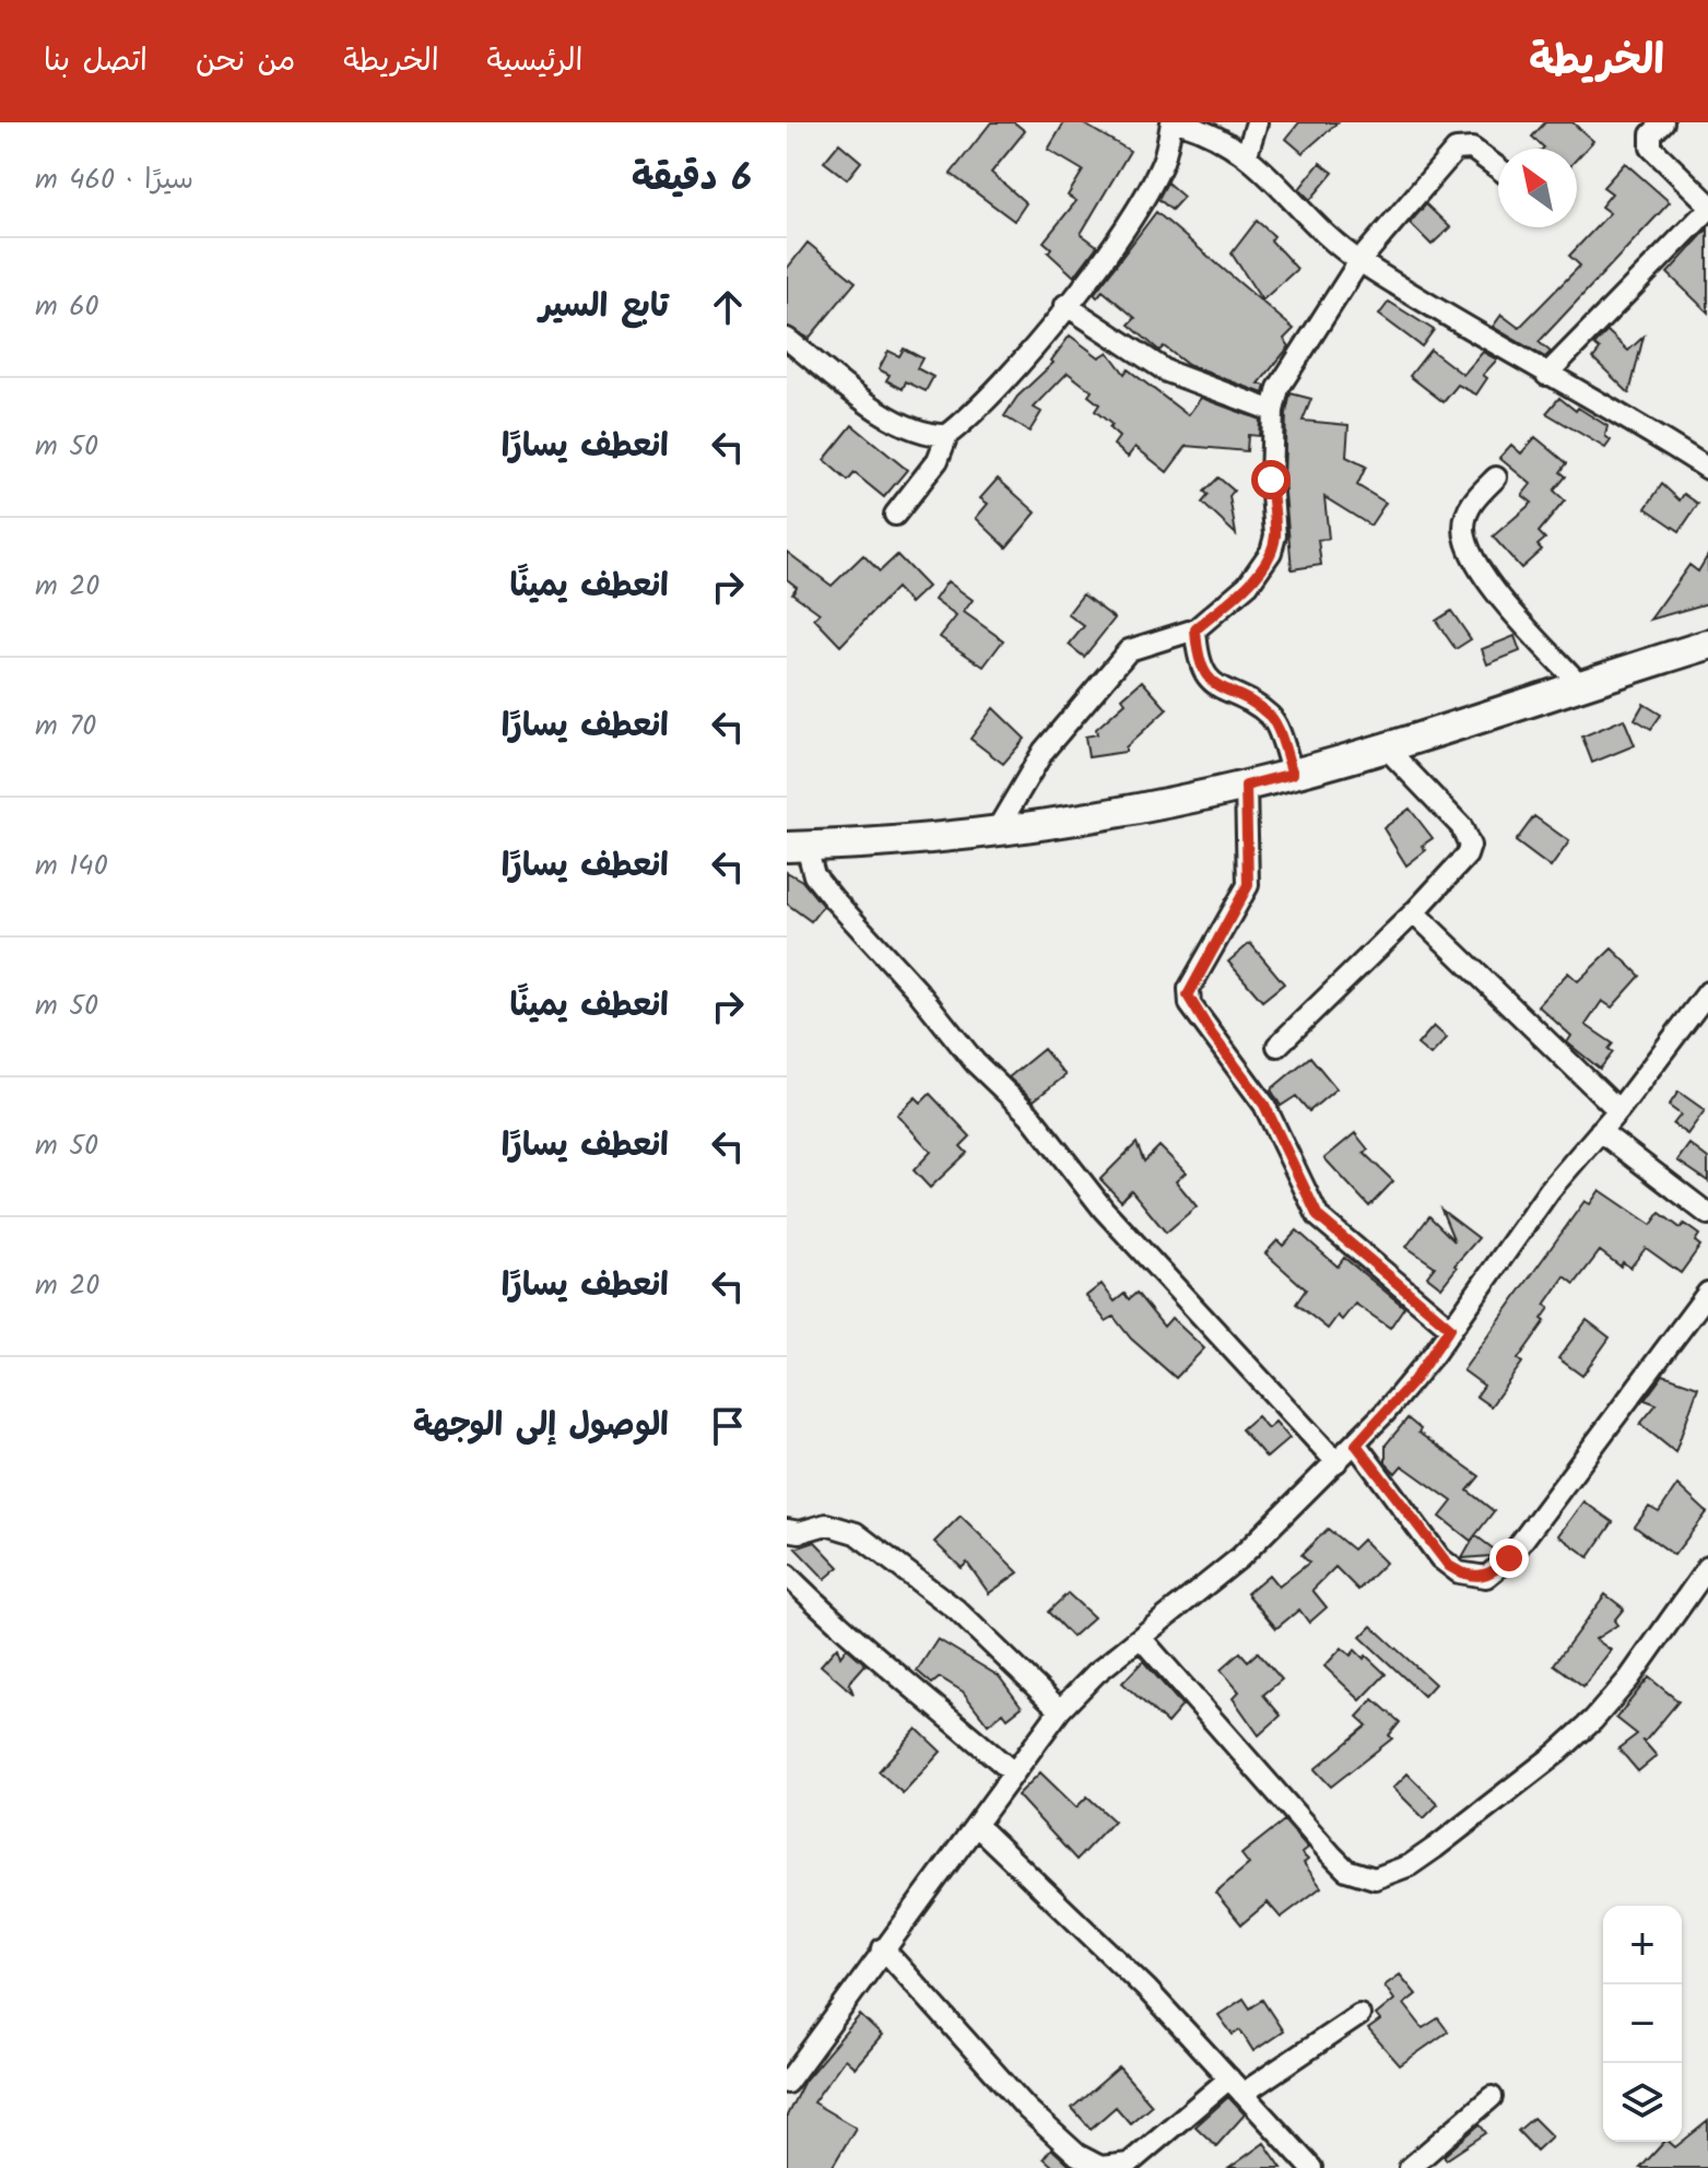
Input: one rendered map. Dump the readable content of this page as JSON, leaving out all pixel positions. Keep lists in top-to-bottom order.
{
  "north": "top left",
  "page": {
    "header": "الخريطة",
    "nav": [
      "الرئيسية",
      "الخريطة",
      "من نحن",
      "اتصل بنا"
    ],
    "heading": ["6 دقيقة", "سيرًا · 460 m"],
    "list": [
      ["تابع السير", "60 m"],
      ["انعطف يسارًا", "50 m"],
      ["انعطف يمينًا", "20 m"],
      ["انعطف يسارًا", "70 m"],
      ["انعطف يسارًا", "140 m"],
      ["انعطف يمينًا", "50 m"],
      ["انعطف يسارًا", "50 m"],
      ["انعطف يسارًا", "20 m"],
      "الوصول إلى الوجهة"
    ],
    "map_buttons": ["+", "−"]
  }
}
